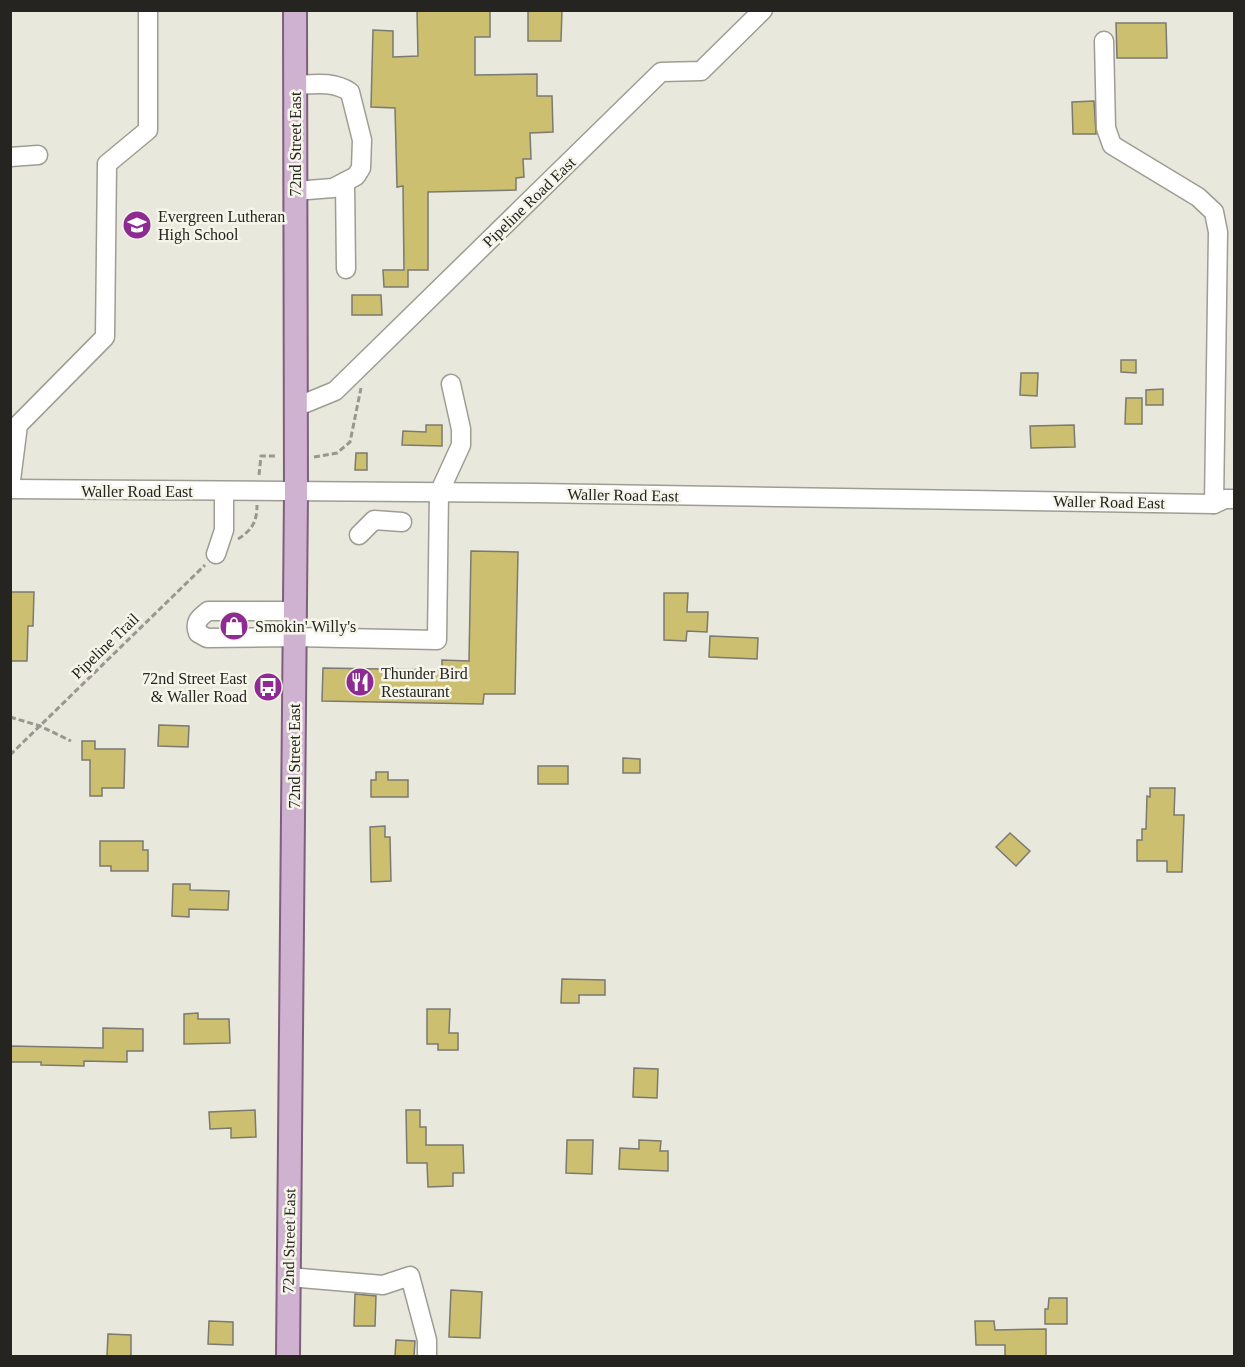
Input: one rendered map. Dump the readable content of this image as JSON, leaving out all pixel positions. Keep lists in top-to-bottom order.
{
  "streets": {
    "main road": ["72nd Street East"],
    "street": ["Pipeline Road East", "Waller Road East"],
    "path": ["Pipeline Trail"]
  },
  "crossings": [
    ["72nd Street East", "Pipeline Road East"],
    ["72nd Street East", "Waller Road East"]
  ],
  "places": {
    "school or university": ["Evergreen Lutheran High School"],
    "shop": ["Smokin' Willy's"],
    "restaurant": ["Thunder Bird Restaurant"],
    "bus stop": ["72nd Street East & Waller Road"]
  }
}
